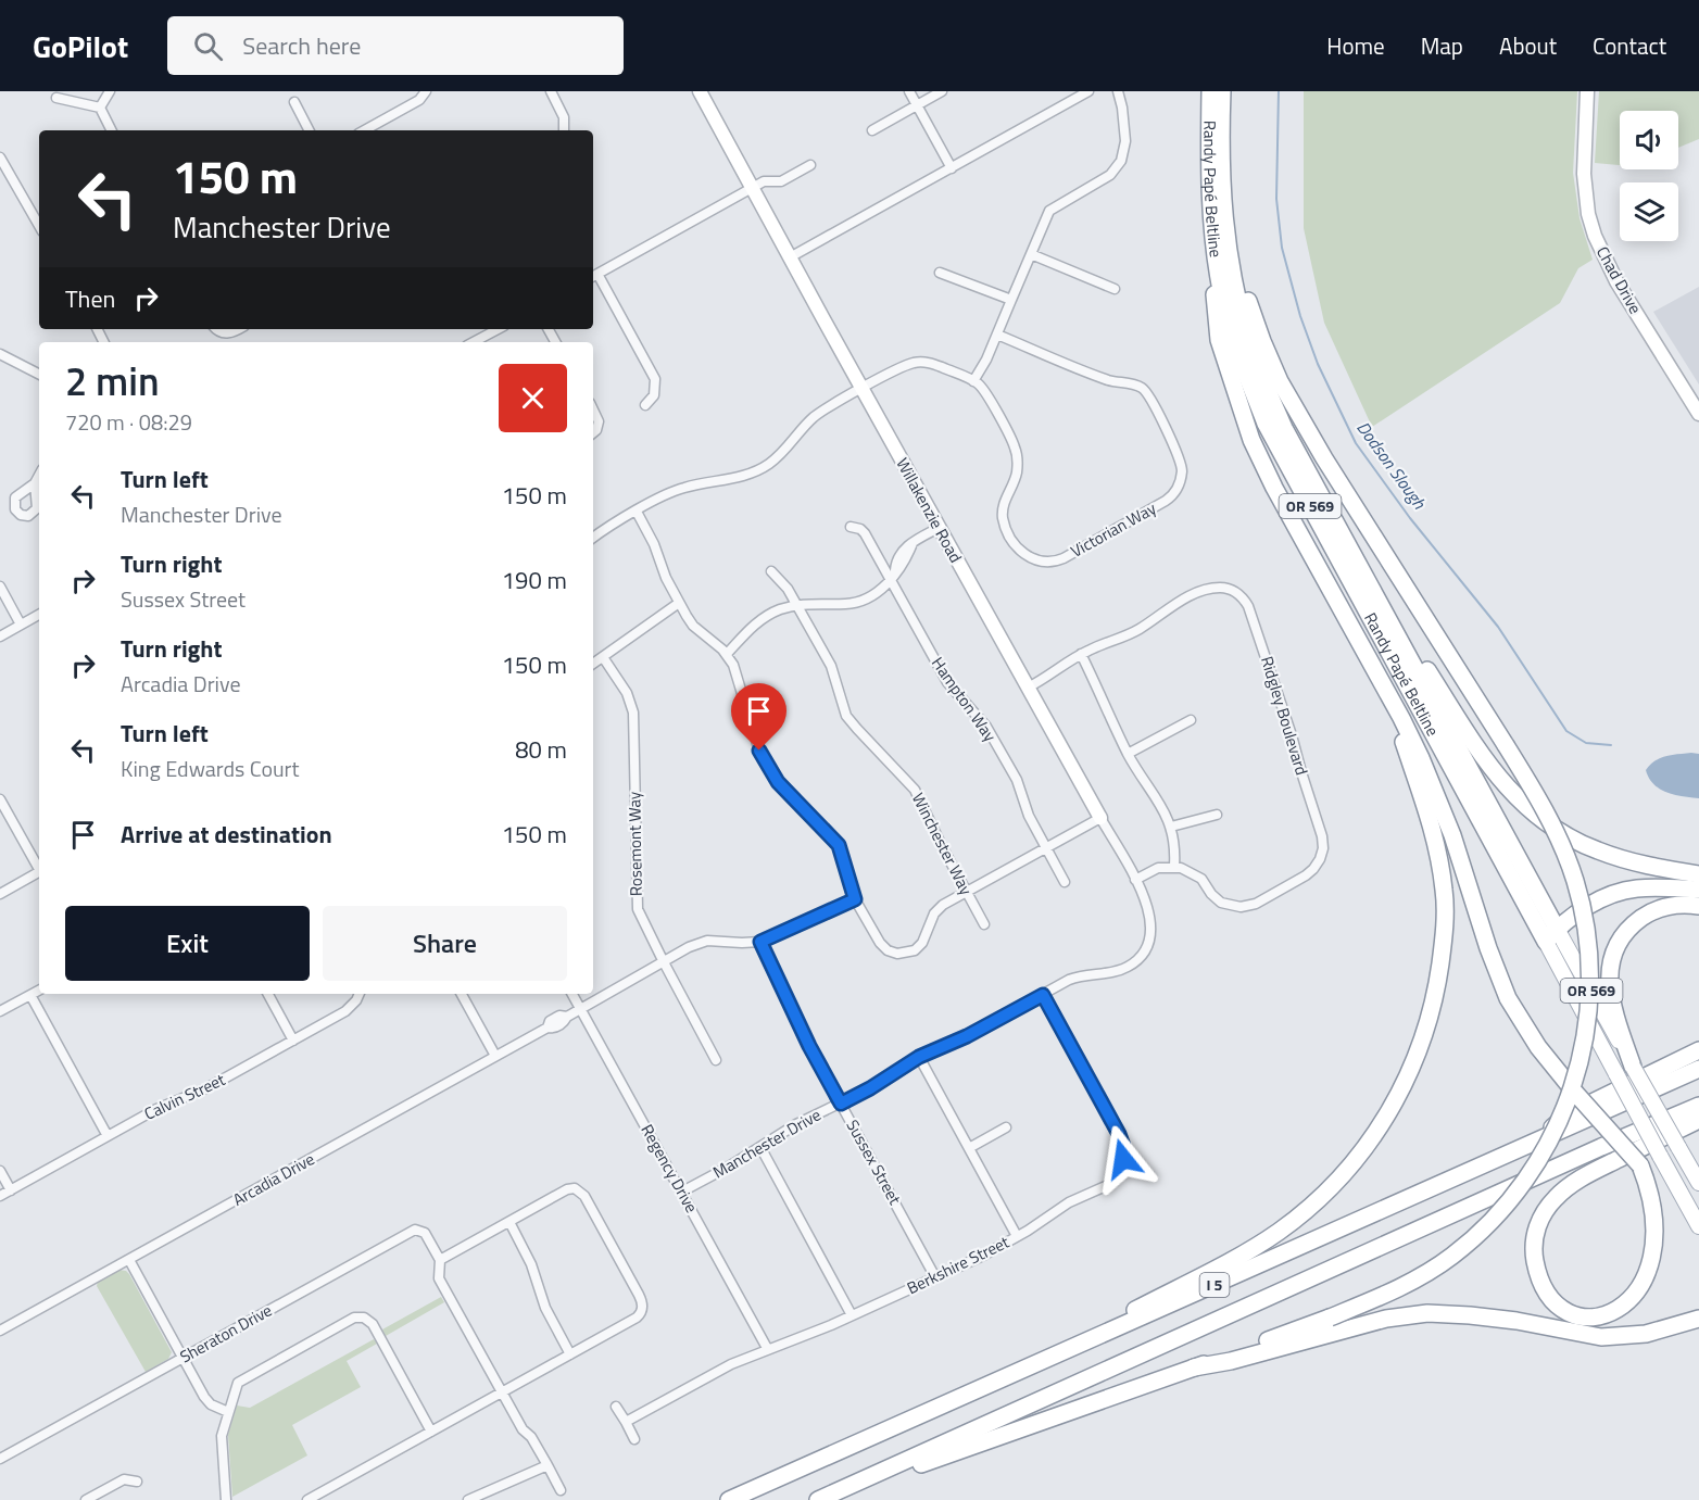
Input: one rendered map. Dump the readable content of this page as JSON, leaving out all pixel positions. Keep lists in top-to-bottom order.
{
  "streets": {
    "highway": ["Randy Papé Beltline", "OR 569", "I 5"],
    "street": [
      "Chad Drive",
      "Willakenzie Road",
      "Victorian Way",
      "Hampton Way",
      "Ridgley Boulevard",
      "Rosemont Way",
      "Winchester Way",
      "Calvin Street",
      "Manchester Drive",
      "Sussex Street",
      "Regency Drive",
      "Arcadia Drive",
      "Berkshire Street",
      "Sheraton Drive"
    ]
  },
  "crossings": [
    ["Willakenzie Road", "Victorian Way"],
    ["Willakenzie Road", "Manchester Drive"],
    ["Rosemont Way", "Arcadia Drive"],
    ["Manchester Drive", "Sussex Street"],
    ["Manchester Drive", "Regency Drive"],
    ["Manchester Drive", "Berkshire Street"],
    ["Sussex Street", "Arcadia Drive"],
    ["Sussex Street", "Berkshire Street"],
    ["Regency Drive", "Arcadia Drive"],
    ["Regency Drive", "Berkshire Street"]
  ],
  "water": ["Dodson Slough"],
  "page": {
    "header": "GoPilot",
    "search": "Search here",
    "nav": [
      "Home",
      "Map",
      "About",
      "Contact"
    ],
    "turn": ["150 m", "Manchester Drive"],
    "then": "Then",
    "heading": ["2 min", "720 m · 08:29"],
    "list": [
      {
        "name": "Turn left",
        "note": "Manchester Drive",
        "value": "150 m"
      },
      {
        "name": "Turn right",
        "note": "Sussex Street",
        "value": "190 m"
      },
      {
        "name": "Turn right",
        "note": "Arcadia Drive",
        "value": "150 m"
      },
      {
        "name": "Turn left",
        "note": "King Edwards Court",
        "value": "80 m"
      },
      {
        "name": "Arrive at destination",
        "value": "150 m"
      }
    ],
    "buttons": ["Exit", "Share"]
  }
}
